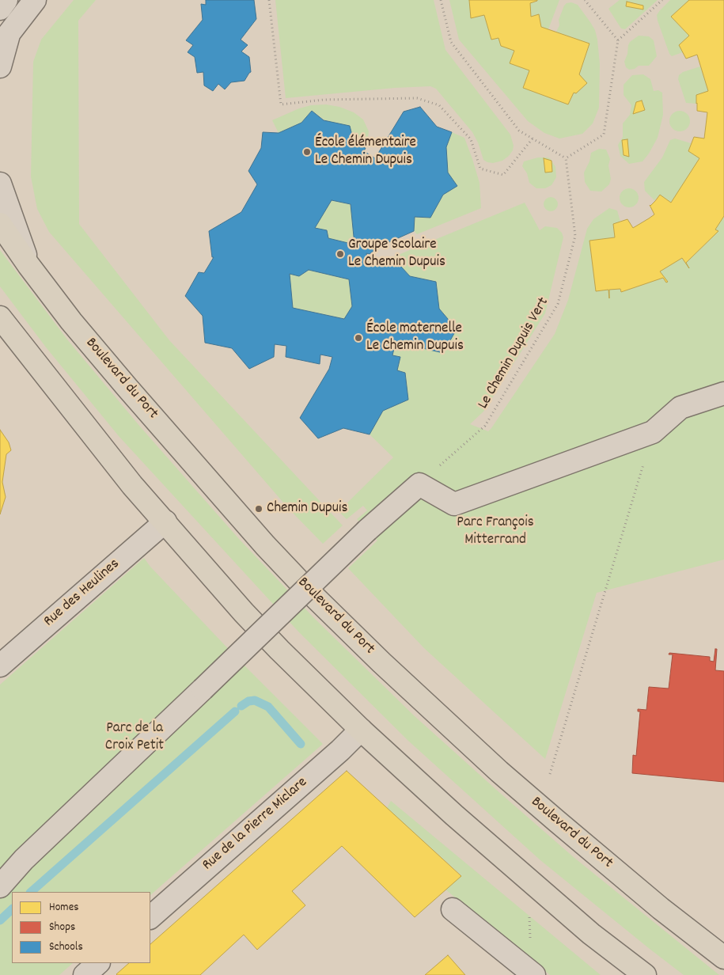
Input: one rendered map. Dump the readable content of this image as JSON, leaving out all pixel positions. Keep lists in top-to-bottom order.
{
  "streets": {
    "main road": ["Boulevard du Port"],
    "street": ["Rue des Heulines", "Rue de la Pierre Miclare"],
    "path": ["Le Chemin Dupuis Vert"]
  },
  "parks": ["Parc François Mitterrand", "Parc de la Croix Petit"],
  "places": [
    "École élémentaire Le Chemin Dupuis",
    "Groupe Scolaire Le Chemin Dupuis",
    "École maternelle Le Chemin Dupuis",
    "Chemin Dupuis"
  ],
  "legend": ["Homes", "Shops", "Schools"]
}
